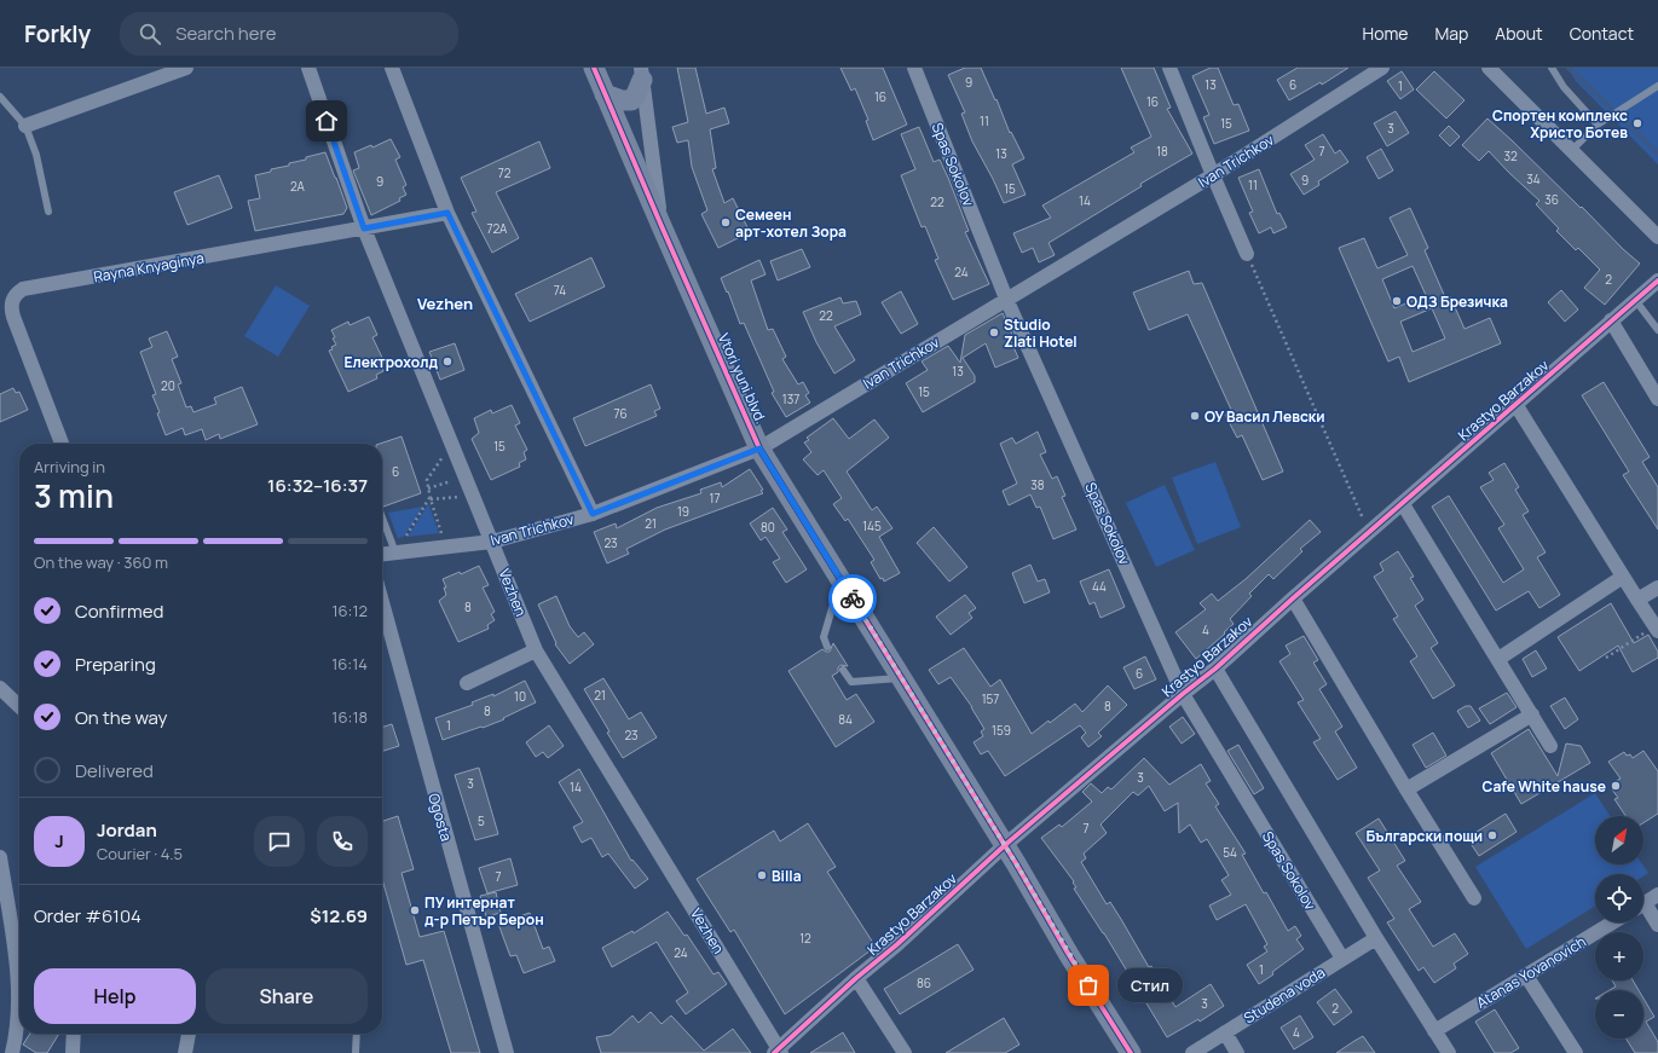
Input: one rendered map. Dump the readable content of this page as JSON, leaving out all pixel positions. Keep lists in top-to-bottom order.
{
  "streets": {
    "street": [
      "Ivan Trichkov",
      "Spas Sokolov",
      "Rayna Knyaginya",
      "Vtori yuni blvd.",
      "Krastyo Barzakov",
      "Vezhen",
      "Ogosta",
      "Atanas Yovanovich",
      "Studena voda"
    ]
  },
  "crossings": [
    ["Ivan Trichkov", "Spas Sokolov"],
    ["Ivan Trichkov", "Vtori yuni blvd."],
    ["Ivan Trichkov", "Vezhen"],
    ["Spas Sokolov", "Krastyo Barzakov"],
    ["Spas Sokolov", "Studena voda"],
    ["Rayna Knyaginya", "Vezhen"],
    ["Vtori yuni blvd.", "Krastyo Barzakov"],
    ["Krastyo Barzakov", "Vezhen"]
  ],
  "districts": ["Vezhen"],
  "places": [
    "Спортен комплекс Христо Ботев",
    "Семеен арт-хотел Зора",
    "ОДЗ Брезичка",
    "Studio Zlati Hotel",
    "Електрохолд",
    "ОУ Васил Левски",
    "Cafe White hause",
    "Български пощи",
    "Billa",
    "ПУ интернат д-р Петър Берон",
    "Стил"
  ],
  "house_numbers": [
    "9",
    "13",
    "6",
    "1",
    "16",
    "16",
    "11",
    "15",
    "3",
    "18",
    "7",
    "13",
    "32",
    "72",
    "34",
    "9",
    "9",
    "11",
    "2А",
    "15",
    "36",
    "14",
    "22",
    "72A",
    "24",
    "2",
    "74",
    "22",
    "13",
    "20",
    "15",
    "137",
    "76",
    "15",
    "6",
    "38",
    "17",
    "19",
    "21",
    "145",
    "80",
    "23",
    "44",
    "8",
    "4",
    "6",
    "21",
    "10",
    "157",
    "8",
    "8",
    "84",
    "1",
    "159",
    "23",
    "3",
    "3",
    "14",
    "5",
    "7",
    "54",
    "7",
    "12",
    "24",
    "1",
    "86",
    "3",
    "2",
    "4"
  ],
  "north": "top right",
  "page": {
    "header": "Forkly",
    "search": "Search here",
    "nav": [
      "Home",
      "Map",
      "About",
      "Contact"
    ],
    "heading": ["3 min", "Arriving in", "16:32–16:37"],
    "panel": [
      "Jordan",
      "Courier · 4.5",
      "Order #6104",
      "$12.69"
    ],
    "bar": "On the way · 360 m",
    "list": [
      ["Confirmed", "16:12"],
      ["Preparing", "16:14"],
      ["On the way", "16:18"],
      "Delivered"
    ],
    "map_buttons": ["+", "−"],
    "round": "J",
    "buttons": ["Help", "Share"],
    "bubble": "Стил"
  }
}
